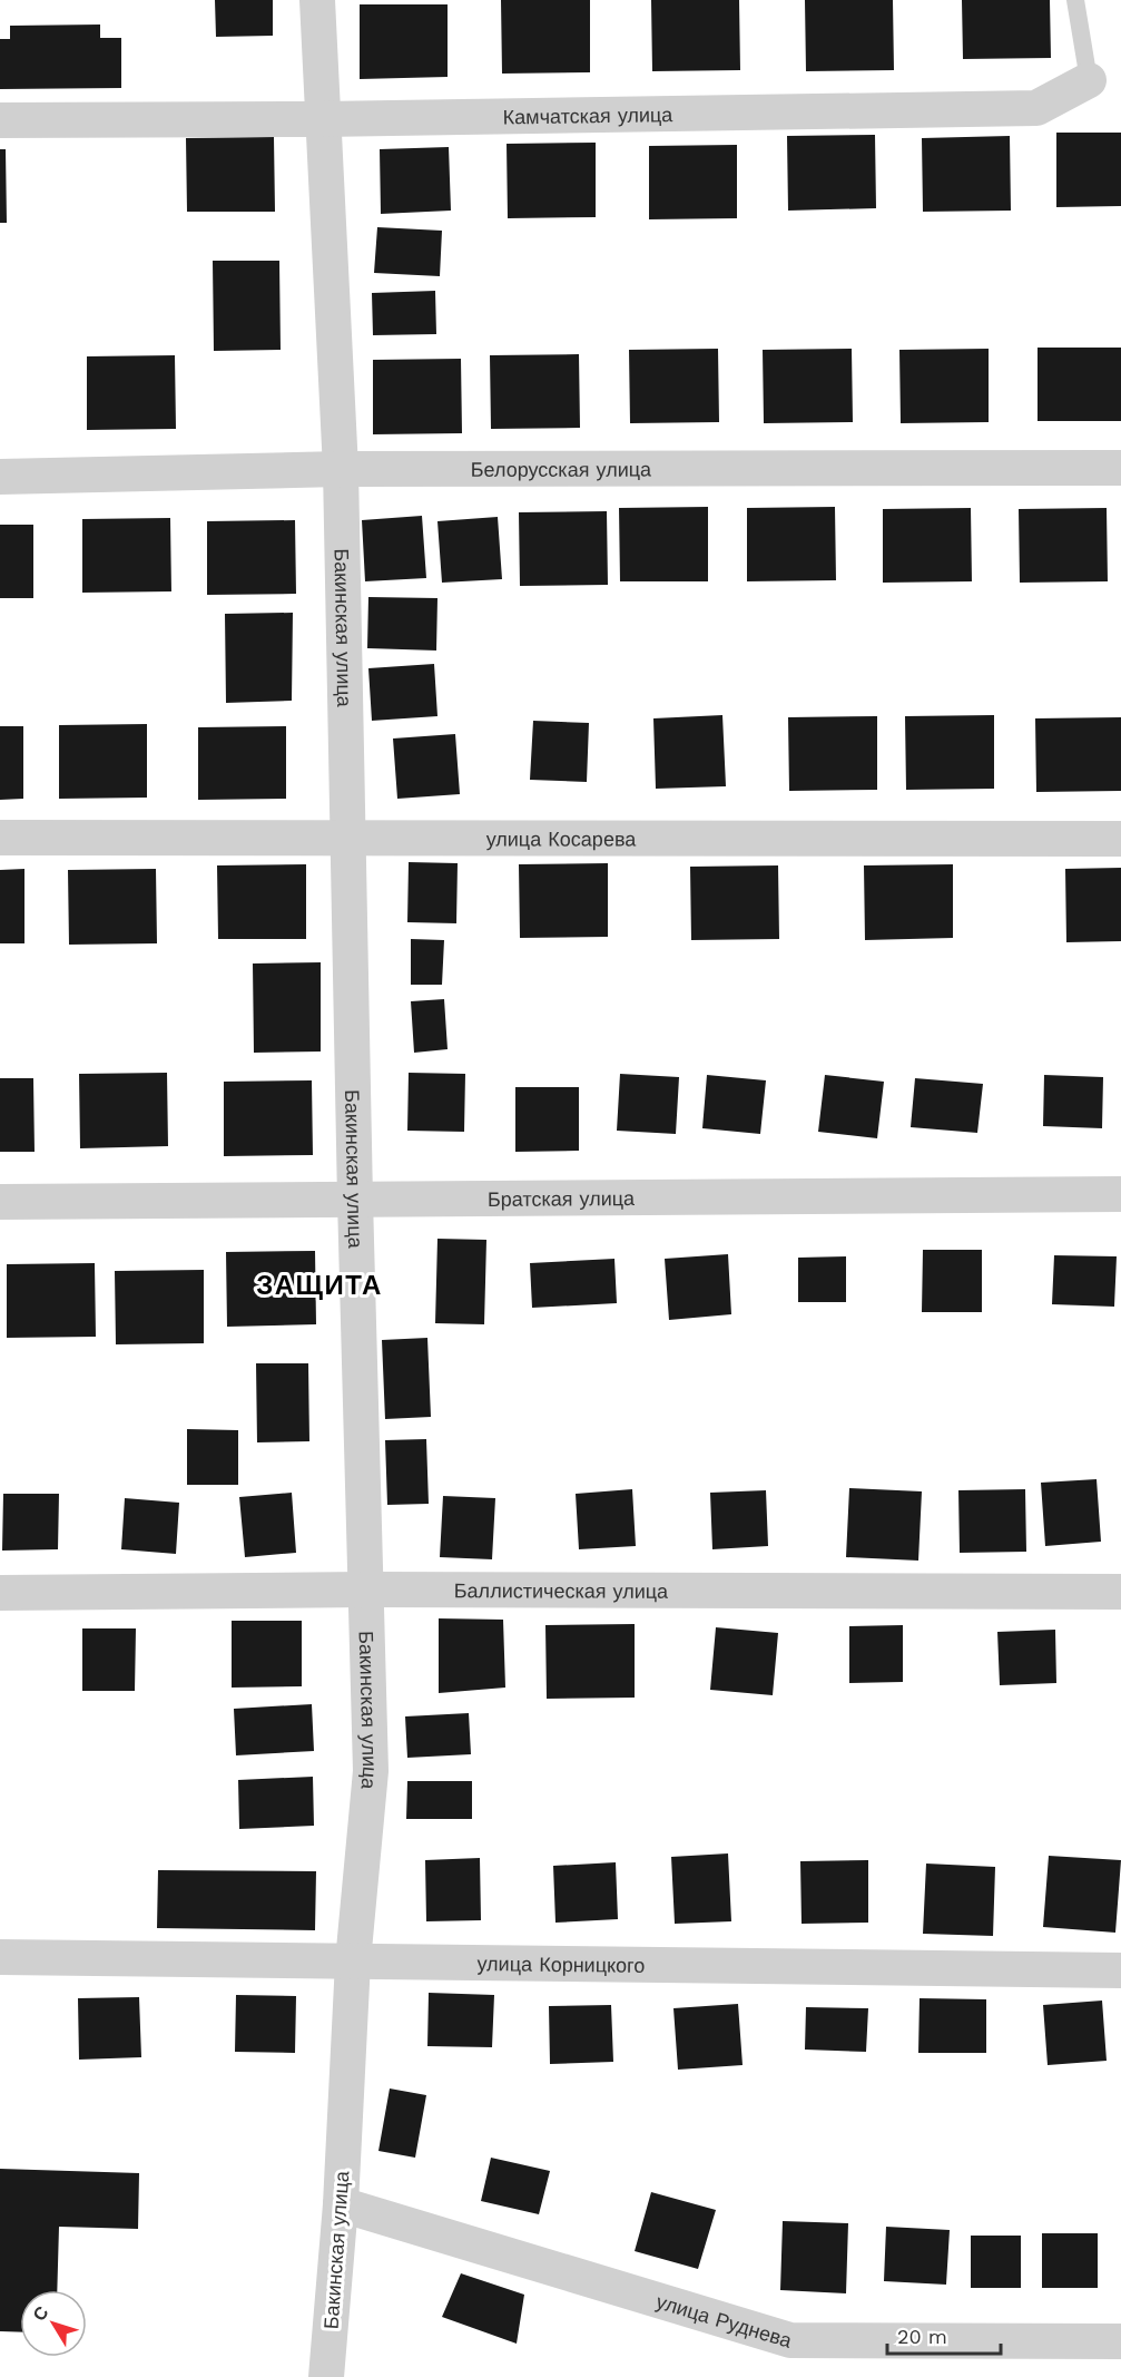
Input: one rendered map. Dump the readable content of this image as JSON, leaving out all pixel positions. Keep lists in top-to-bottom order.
{
  "streets": {
    "street": [
      "Камчатская улица",
      "Белорусская улица",
      "Бакинская улица",
      "улица Косарева",
      "Братская улица",
      "Баллистическая улица",
      "улица Корницкого",
      "улица Руднева"
    ]
  },
  "crossings": [
    ["Камчатская улица", "Бакинская улица"],
    ["Белорусская улица", "Бакинская улица"],
    ["Бакинская улица", "улица Косарева"],
    ["Бакинская улица", "Братская улица"],
    ["Бакинская улица", "Баллистическая улица"],
    ["Бакинская улица", "улица Корницкого"],
    ["Бакинская улица", "улица Руднева"]
  ],
  "districts": ["ЗАЩИТА"],
  "scale_bar": "20 m",
  "north": "top left"
}
